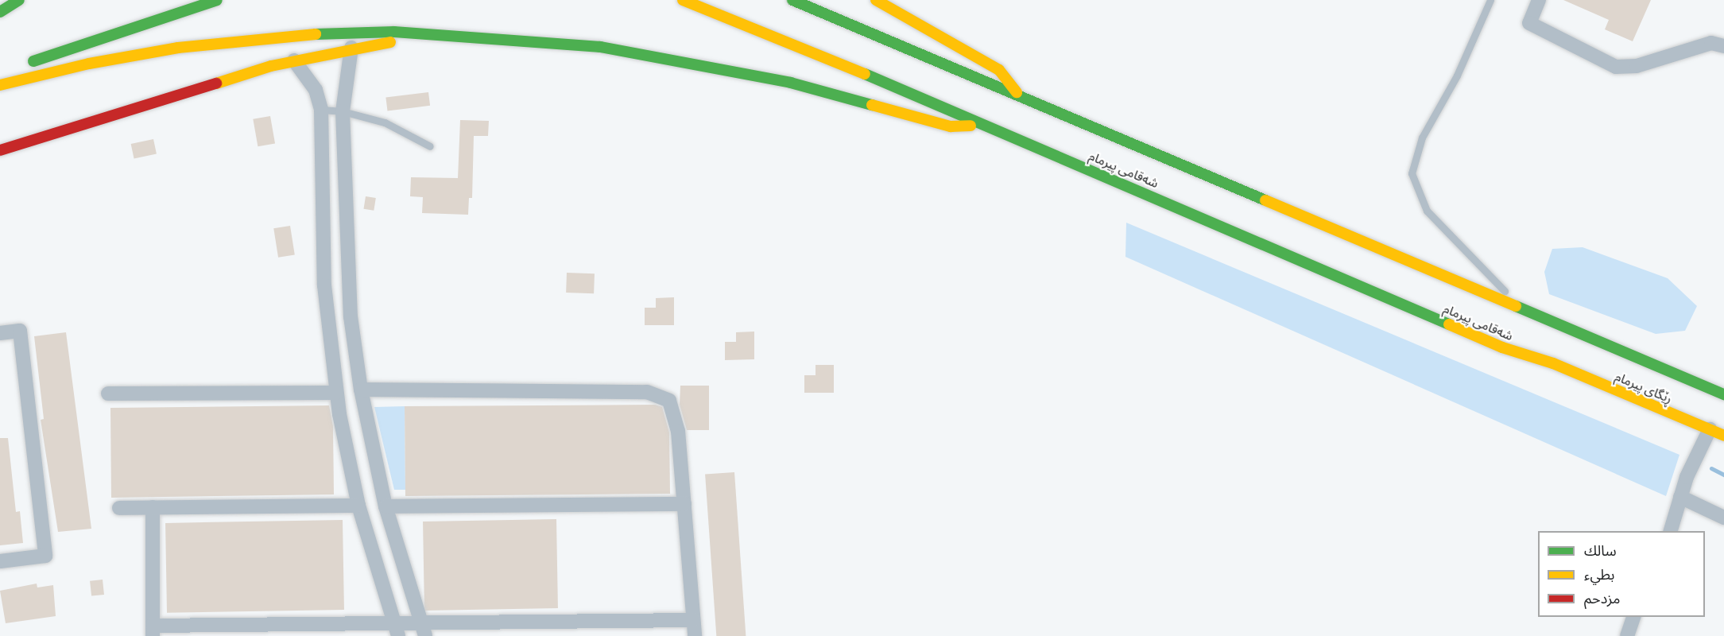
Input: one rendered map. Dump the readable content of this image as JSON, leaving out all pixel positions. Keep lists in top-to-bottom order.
{
  "streets": {
    "main road": ["شەقامی پیرمام", "ڕێگای پیرمام"]
  },
  "crossings": [
    ["شەقامی پیرمام", "ڕێگای پیرمام"]
  ],
  "legend": ["سالك", "بطيء", "مزدحم"]
}
